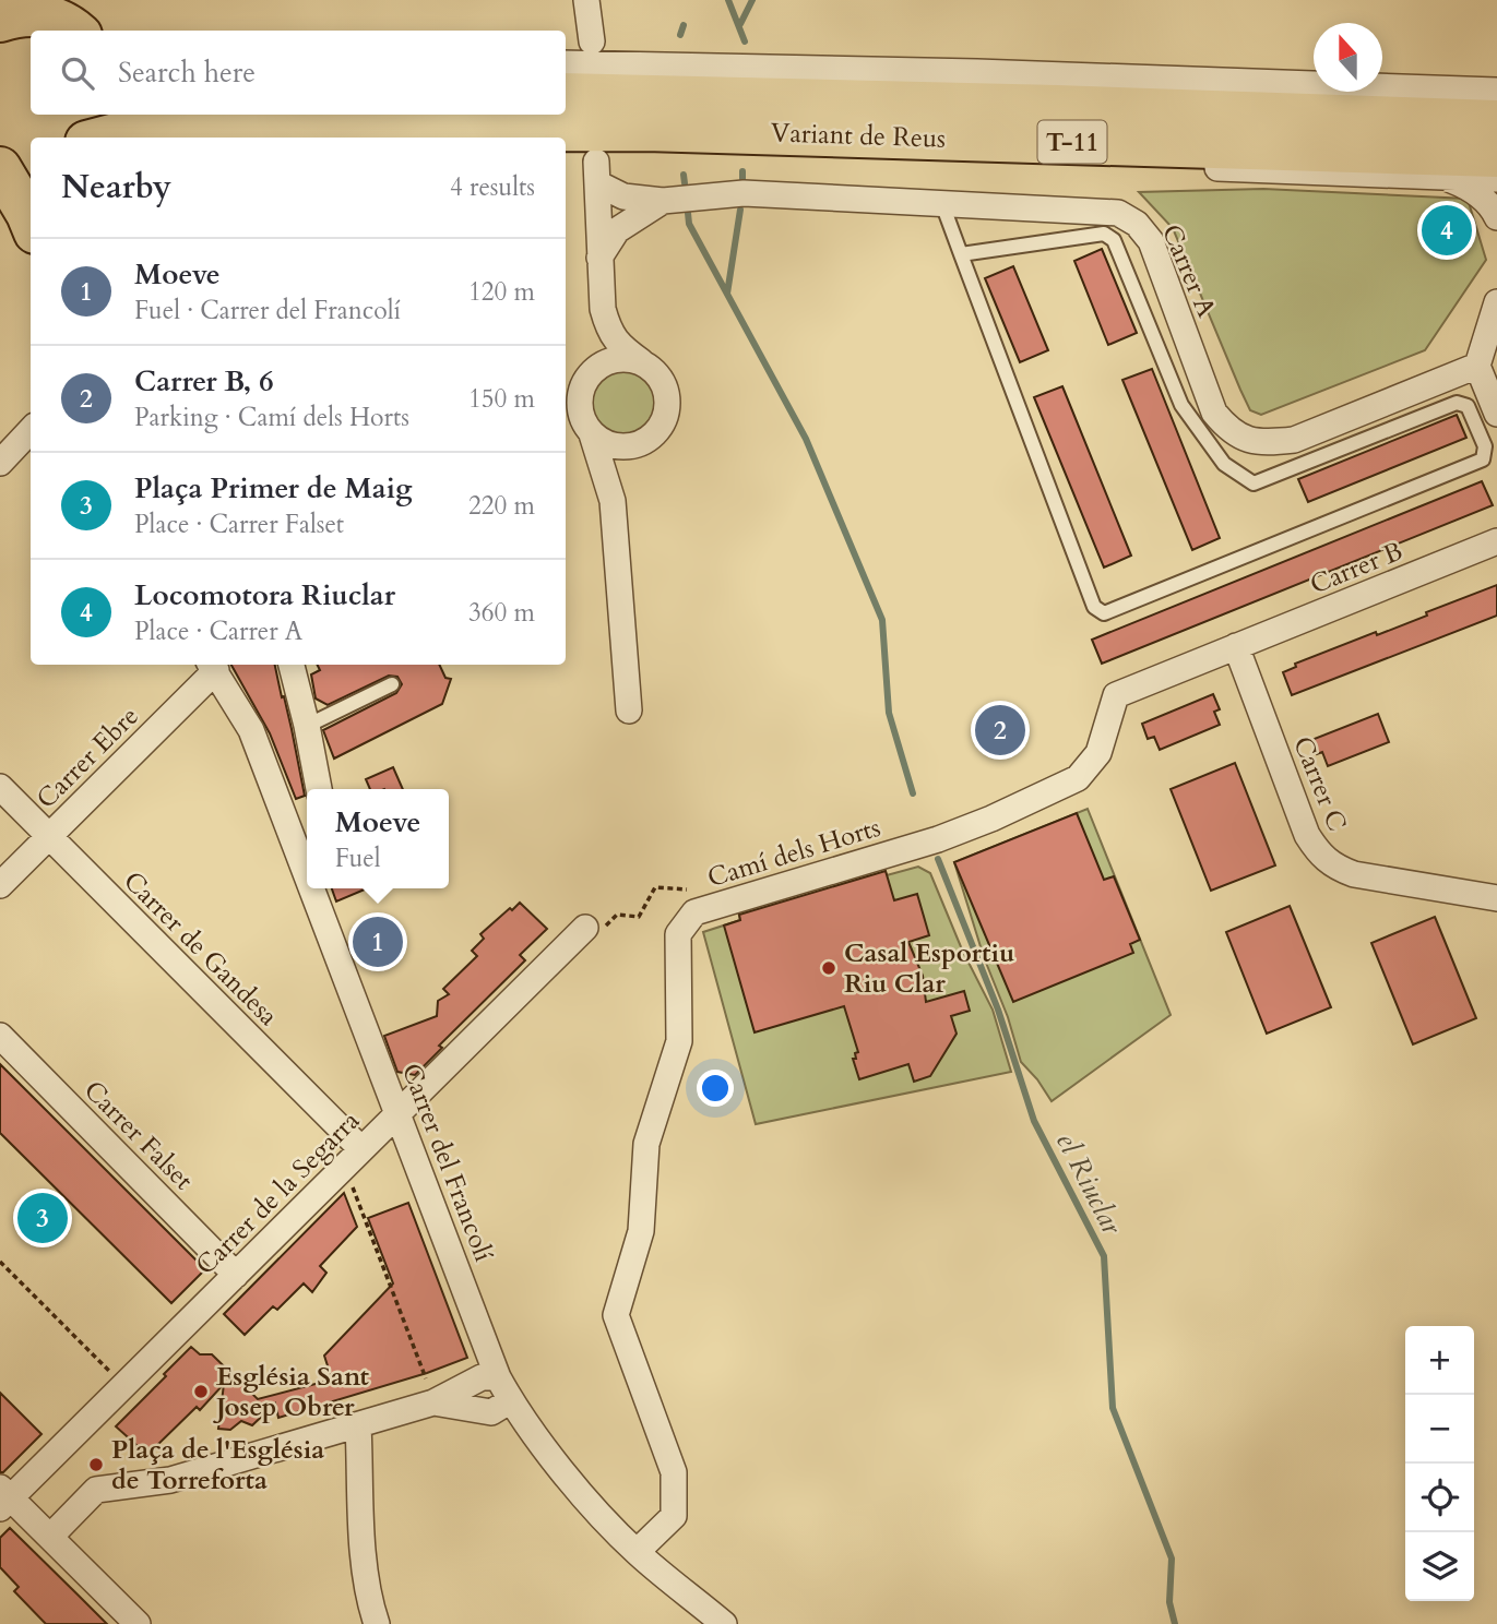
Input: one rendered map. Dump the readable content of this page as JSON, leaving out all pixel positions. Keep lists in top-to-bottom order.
{
  "streets": {
    "highway": ["Variant de Reus", "T-11"],
    "street": [
      "Carrer A",
      "Carrer B",
      "Carrer Ebre",
      "Carrer C",
      "Camí dels Horts",
      "Carrer de Gandesa",
      "Carrer Falset",
      "Carrer del Francolí",
      "Carrer de la Segarra"
    ]
  },
  "crossings": [
    ["Carrer B", "Carrer C"],
    ["Carrer B", "Camí dels Horts"],
    ["Carrer Ebre", "Carrer de Gandesa"],
    ["Carrer Ebre", "Carrer del Francolí"],
    ["Carrer C", "Camí dels Horts"],
    ["Camí dels Horts", "Carrer del Francolí"],
    ["Carrer de Gandesa", "Carrer de la Segarra"],
    ["Carrer Falset", "Carrer de la Segarra"],
    ["Carrer del Francolí", "Carrer de la Segarra"]
  ],
  "water": ["el Riuclar"],
  "places": ["Casal Esportiu Riu Clar", "Església Sant Josep Obrer", "Plaça de l'Església de Torreforta"],
  "north": "top",
  "page": {
    "search": "Search here",
    "heading": ["Nearby", "4 results"],
    "pins": [
      "4",
      "2",
      "1",
      "3"
    ],
    "list": [
      {
        "mark": "1",
        "name": "Moeve",
        "note": "Fuel · Carrer del Francolí",
        "value": "120 m"
      },
      {
        "mark": "2",
        "name": "Carrer B, 6",
        "note": "Parking · Camí dels Horts",
        "value": "150 m"
      },
      {
        "mark": "3",
        "name": "Plaça Primer de Maig",
        "note": "Place · Carrer Falset",
        "value": "220 m"
      },
      {
        "mark": "4",
        "name": "Locomotora Riuclar",
        "note": "Place · Carrer A",
        "value": "360 m"
      }
    ],
    "popup": ["Moeve", "Fuel"],
    "map_buttons": ["+", "−"]
  }
}
